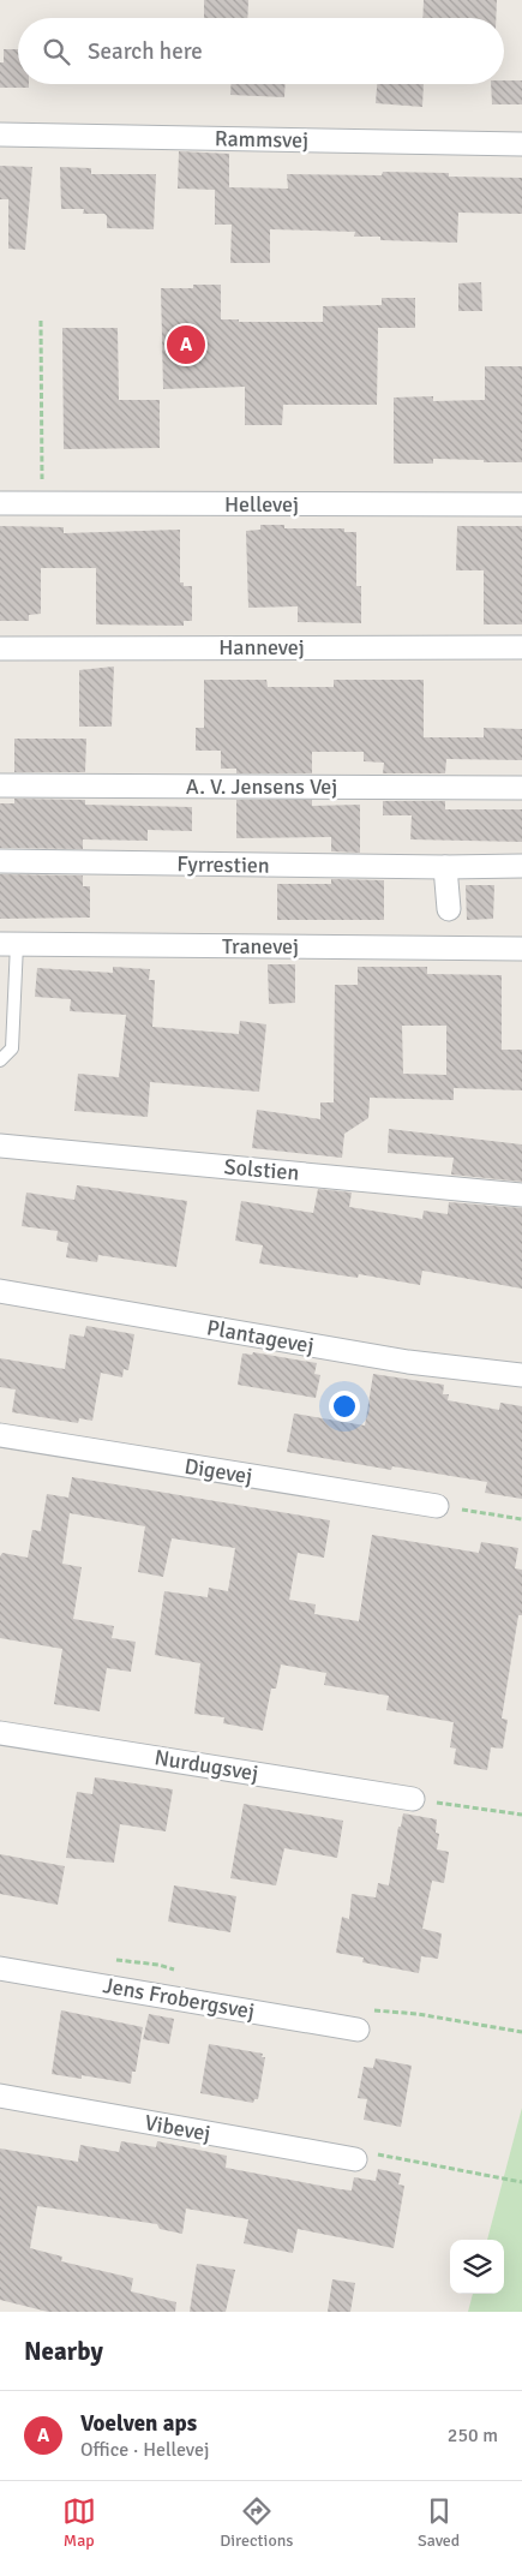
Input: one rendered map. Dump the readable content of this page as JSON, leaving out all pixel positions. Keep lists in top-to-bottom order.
{
  "streets": {
    "street": [
      "Rammsvej",
      "Hellevej",
      "Hannevej",
      "A. V. Jensens Vej",
      "Fyrrestien",
      "Tranevej",
      "Solstien",
      "Plantagevej",
      "Digevej",
      "Nurdugsvej",
      "Jens Frobergsvej",
      "Vibevej"
    ]
  },
  "page": {
    "search": "Search here",
    "pins": "A",
    "heading": "Nearby",
    "list": [
      {
        "mark": "A",
        "name": "Voelven aps",
        "note": "Office · Hellevej",
        "value": "250 m"
      }
    ],
    "nav": ["Map", "Directions", "Saved"]
  }
}
